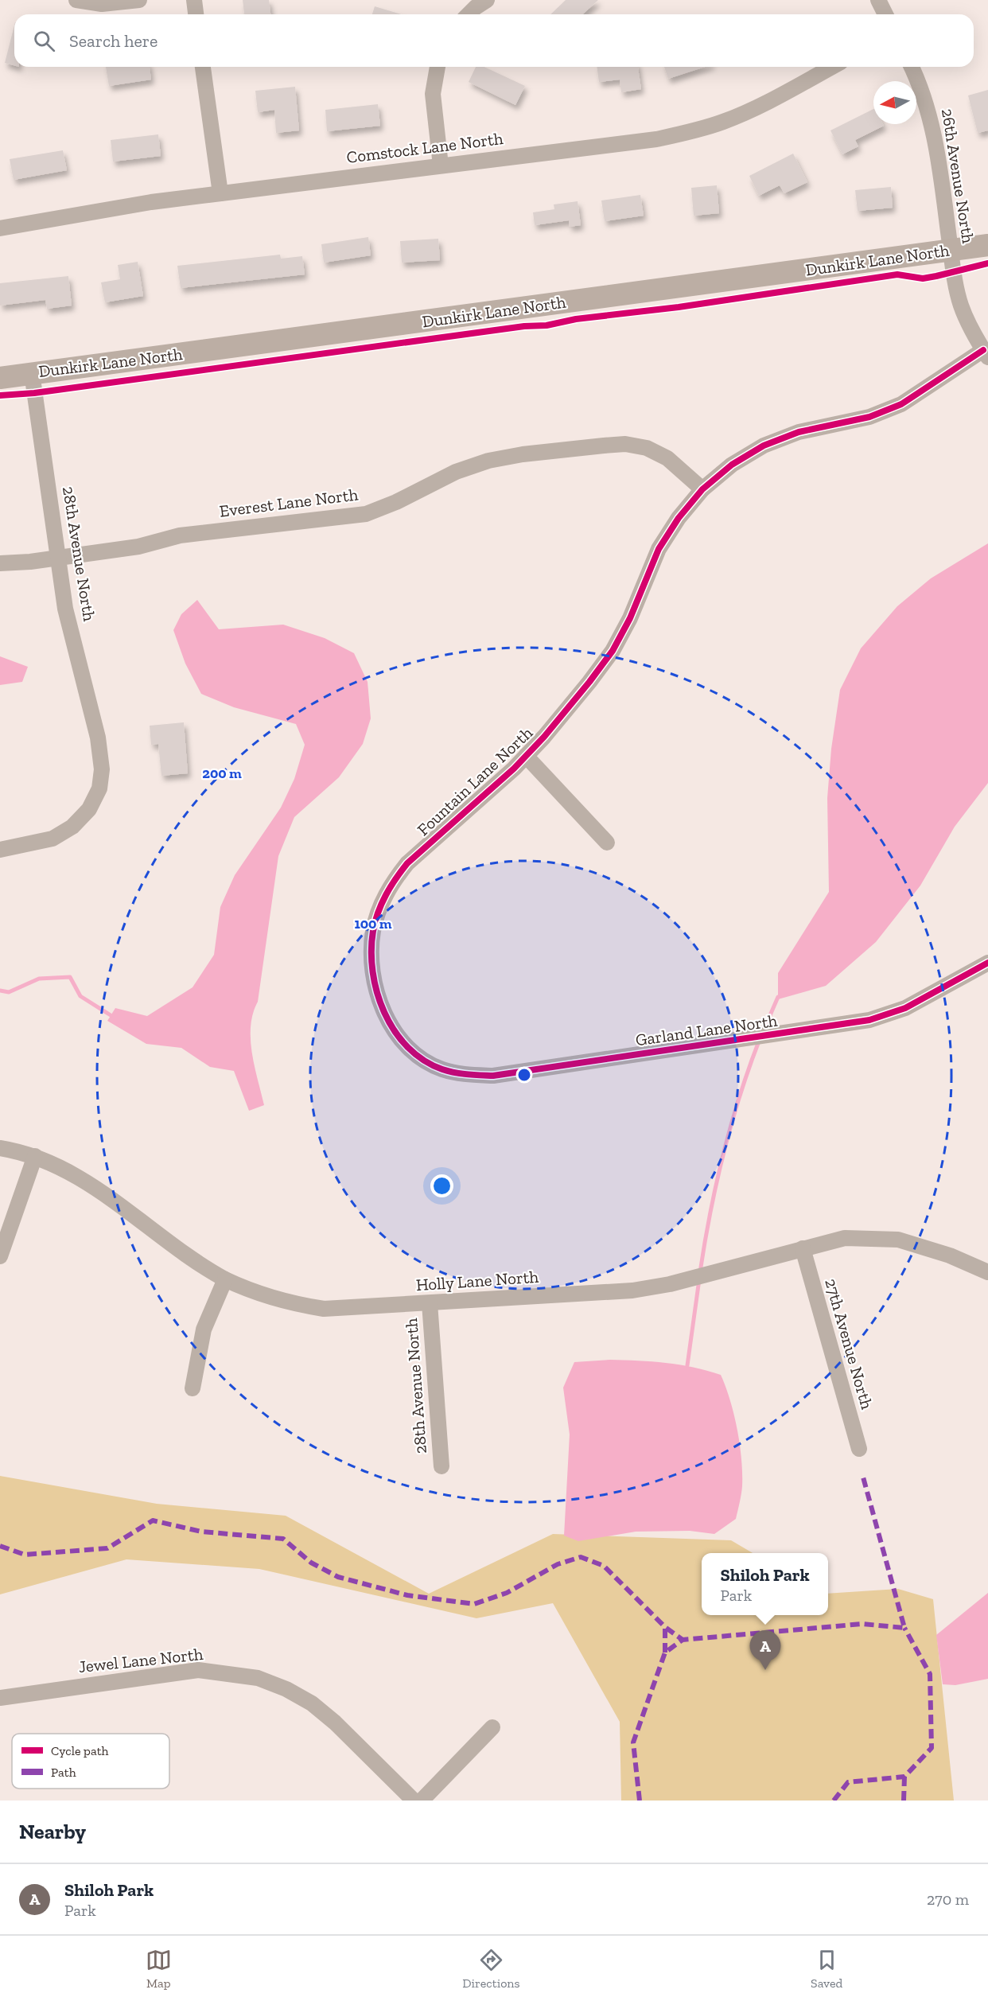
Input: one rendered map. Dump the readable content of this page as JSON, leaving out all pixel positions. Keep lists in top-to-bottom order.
{
  "streets": {
    "street": [
      "Comstock Lane North",
      "26th Avenue North",
      "Dunkirk Lane North",
      "Everest Lane North",
      "28th Avenue North",
      "Fountain Lane North",
      "Garland Lane North",
      "Holly Lane North",
      "27th Avenue North",
      "Jewel Lane North"
    ]
  },
  "crossings": [
    ["26th Avenue North", "Dunkirk Lane North"],
    ["26th Avenue North", "Fountain Lane North"],
    ["Dunkirk Lane North", "28th Avenue North"],
    ["Everest Lane North", "28th Avenue North"],
    ["Everest Lane North", "Fountain Lane North"],
    ["28th Avenue North", "Holly Lane North"],
    ["Fountain Lane North", "Garland Lane North"],
    ["Holly Lane North", "27th Avenue North"]
  ],
  "legend": ["Cycle path", "Path"],
  "north": "left",
  "page": {
    "search": "Search here",
    "popup": ["Shiloh Park", "Park"],
    "pins": "A",
    "heading": "Nearby",
    "list": [
      {
        "mark": "A",
        "name": "Shiloh Park",
        "note": "Park",
        "value": "270 m"
      }
    ],
    "nav": ["Map", "Directions", "Saved"]
  },
  "rings": ["200 m", "100 m"]
}
